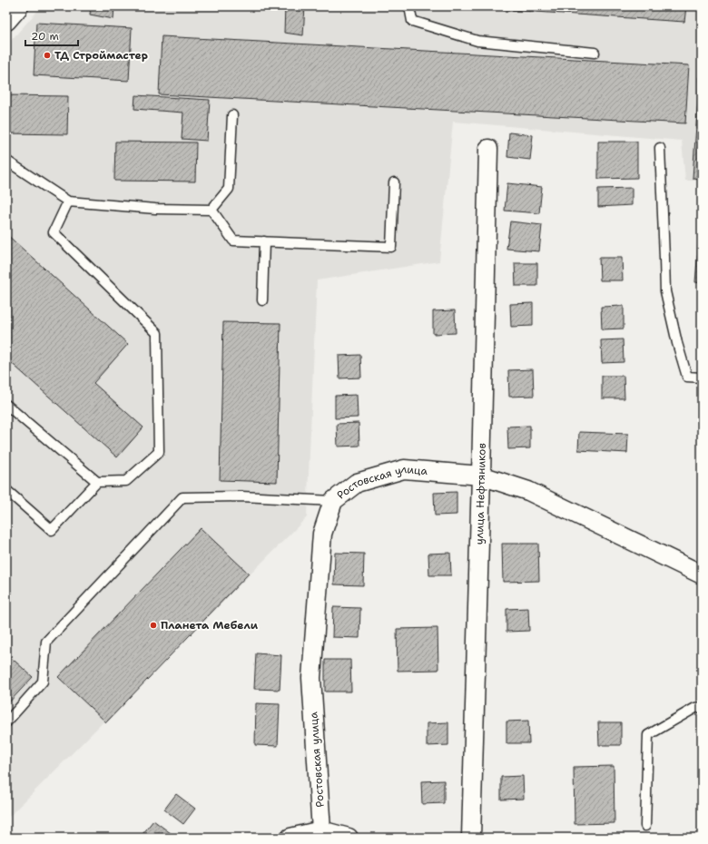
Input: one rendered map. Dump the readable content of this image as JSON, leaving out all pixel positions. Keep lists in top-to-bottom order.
{
  "streets": {
    "street": ["Ростовская улица", "улица Нефтяников"]
  },
  "crossings": [
    ["Ростовская улица", "улица Нефтяников"]
  ],
  "places": ["ТД Строймастер", "Планета Мебели"],
  "scale_bar": "20 m"
}
